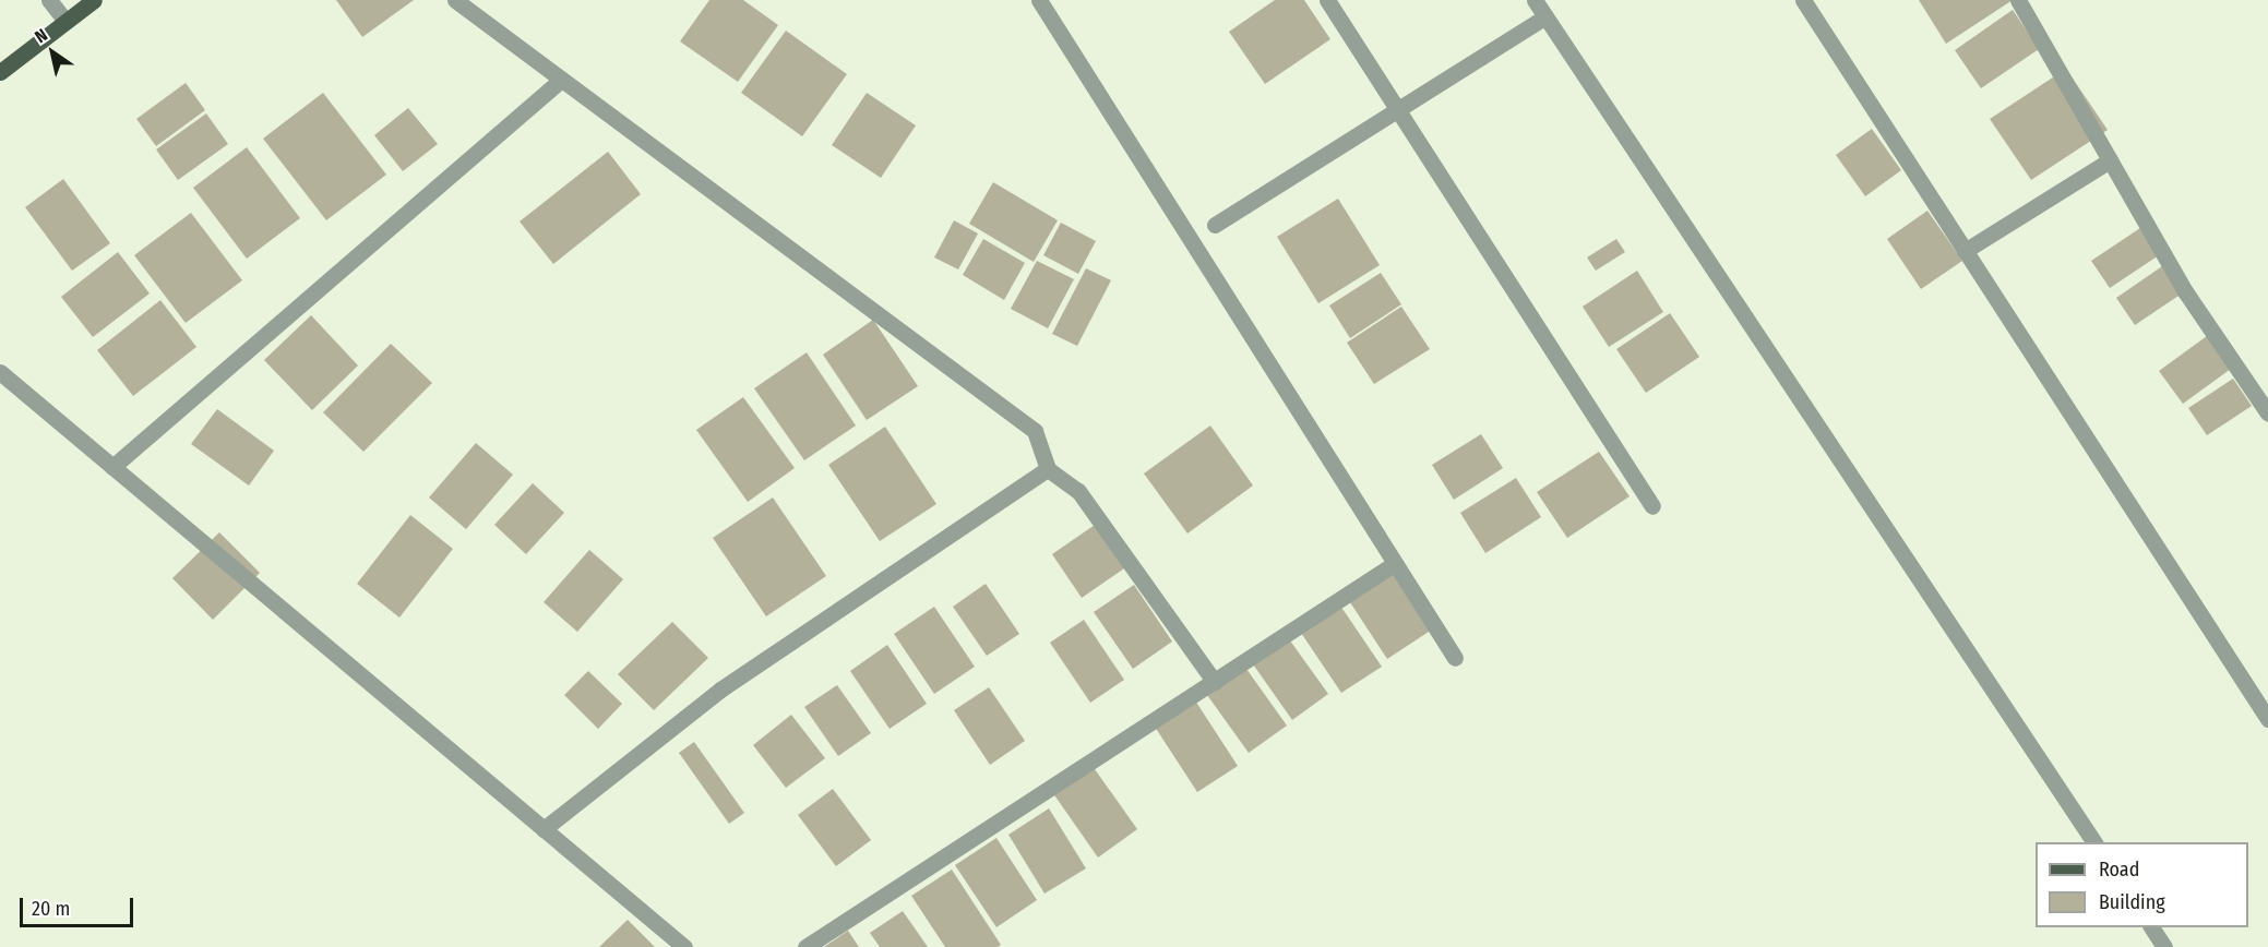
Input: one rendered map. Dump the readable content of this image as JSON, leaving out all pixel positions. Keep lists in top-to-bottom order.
{
  "legend": ["Road", "Building"],
  "scale_bar": "20 m",
  "north": "top left"
}
